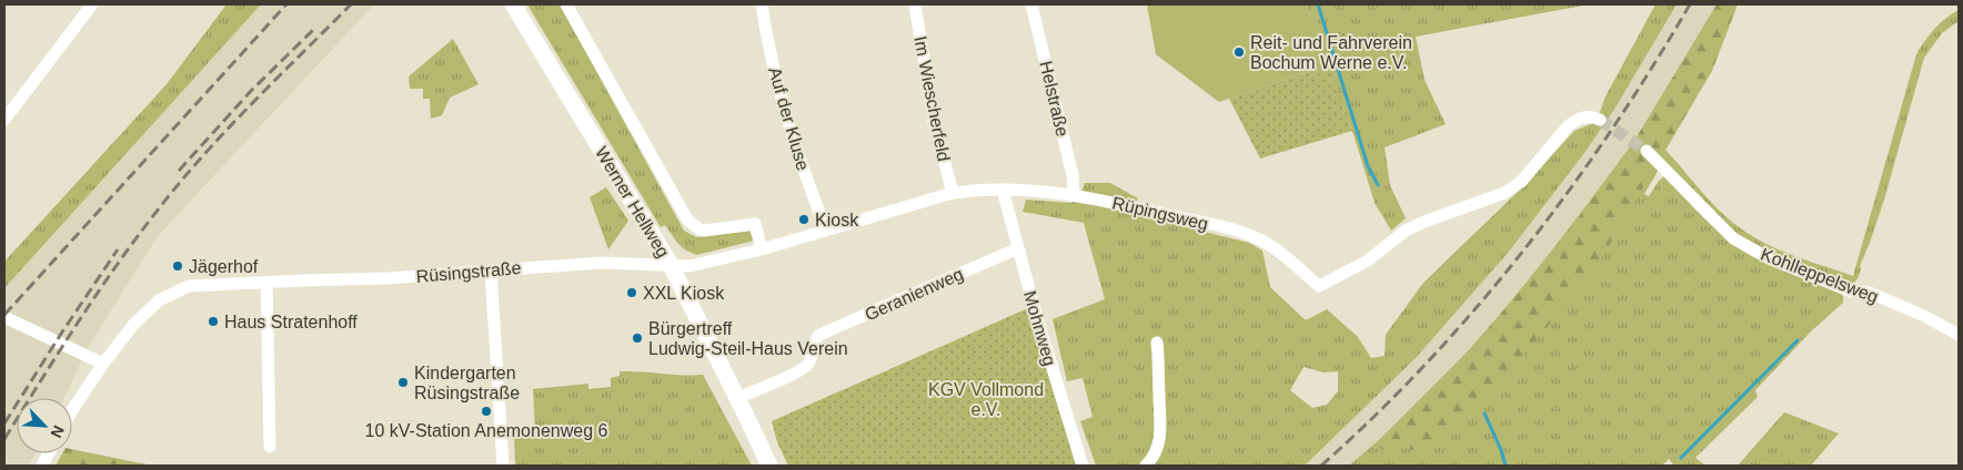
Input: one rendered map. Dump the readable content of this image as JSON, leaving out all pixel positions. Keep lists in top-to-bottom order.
{
  "streets": {
    "main road": ["Werner Hellweg"],
    "street": [
      "Im Wiescherfeld",
      "Helstraße",
      "Auf der Kluse",
      "Rüpingsweg",
      "Rüsingstraße",
      "Kohlleppelsweg",
      "Geranienweg",
      "Mohnweg"
    ]
  },
  "crossings": [
    ["Im Wiescherfeld", "Rüpingsweg"],
    ["Helstraße", "Rüpingsweg"],
    ["Auf der Kluse", "Rüpingsweg"],
    ["Werner Hellweg", "Rüpingsweg"],
    ["Werner Hellweg", "Rüsingstraße"],
    ["Werner Hellweg", "Geranienweg"],
    ["Rüpingsweg", "Rüsingstraße"],
    ["Rüpingsweg", "Mohnweg"],
    ["Geranienweg", "Mohnweg"]
  ],
  "parks": ["KGV Vollmond e.V."],
  "places": [
    "Reit- und Fahrverein Bochum Werne e.V.",
    "Kiosk",
    "Jägerhof",
    "XXL Kiosk",
    "Haus Stratenhoff",
    "Bürgertreff Ludwig-Steil-Haus Verein",
    "Kindergarten Rüsingstraße",
    "10 kV-Station Anemonenweg 6"
  ],
  "north": "bottom right"
}
